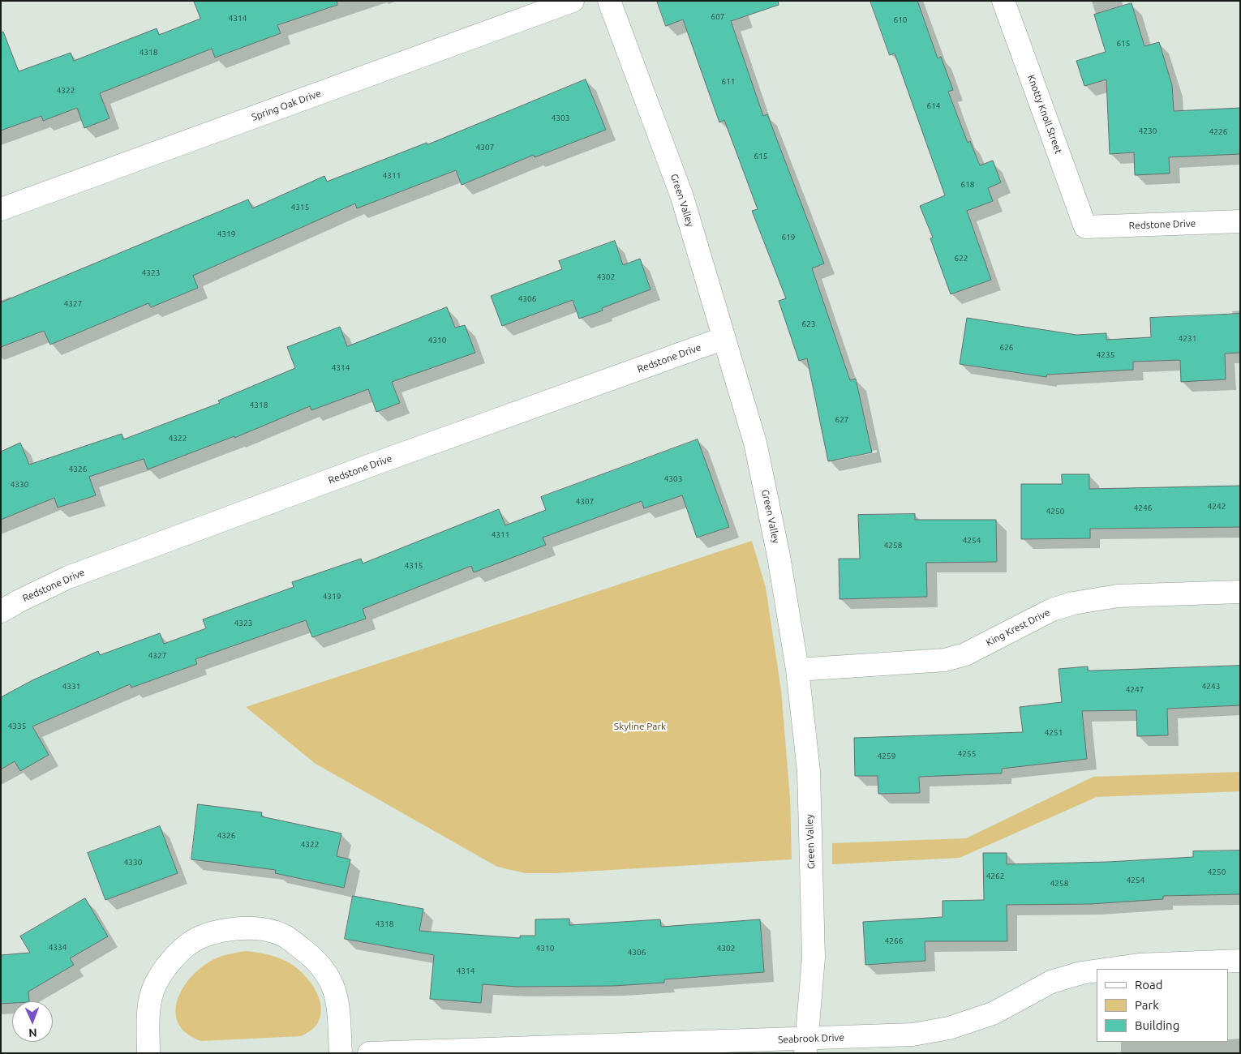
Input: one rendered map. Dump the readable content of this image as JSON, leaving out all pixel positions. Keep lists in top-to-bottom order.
{
  "streets": {
    "street": [
      "Spring Oak Drive",
      "Knotty Knoll Street",
      "Green Valley",
      "Redstone Drive",
      "King Krest Drive",
      "Seabrook Drive"
    ]
  },
  "crossings": [
    ["Knotty Knoll Street", "Redstone Drive"],
    ["Green Valley", "Redstone Drive"],
    ["Green Valley", "King Krest Drive"],
    ["Green Valley", "Seabrook Drive"]
  ],
  "parks": ["Skyline Park"],
  "house_numbers": [
    "607",
    "4314",
    "610",
    "615",
    "4318",
    "611",
    "4322",
    "614",
    "4303",
    "4230",
    "4226",
    "4307",
    "615",
    "4311",
    "618",
    "4315",
    "4319",
    "619",
    "622",
    "4323",
    "4302",
    "4306",
    "4327",
    "623",
    "4231",
    "4310",
    "626",
    "4235",
    "4314",
    "4318",
    "627",
    "4322",
    "4326",
    "4303",
    "4330",
    "4307",
    "4242",
    "4246",
    "4250",
    "4311",
    "4254",
    "4258",
    "4315",
    "4319",
    "4323",
    "4327",
    "4331",
    "4243",
    "4247",
    "4335",
    "4251",
    "4255",
    "4259",
    "4326",
    "4322",
    "4330",
    "4250",
    "4262",
    "4254",
    "4258",
    "4318",
    "4266",
    "4334",
    "4310",
    "4302",
    "4306",
    "4314"
  ],
  "legend": ["Road", "Park", "Building"],
  "north": "bottom"
}
